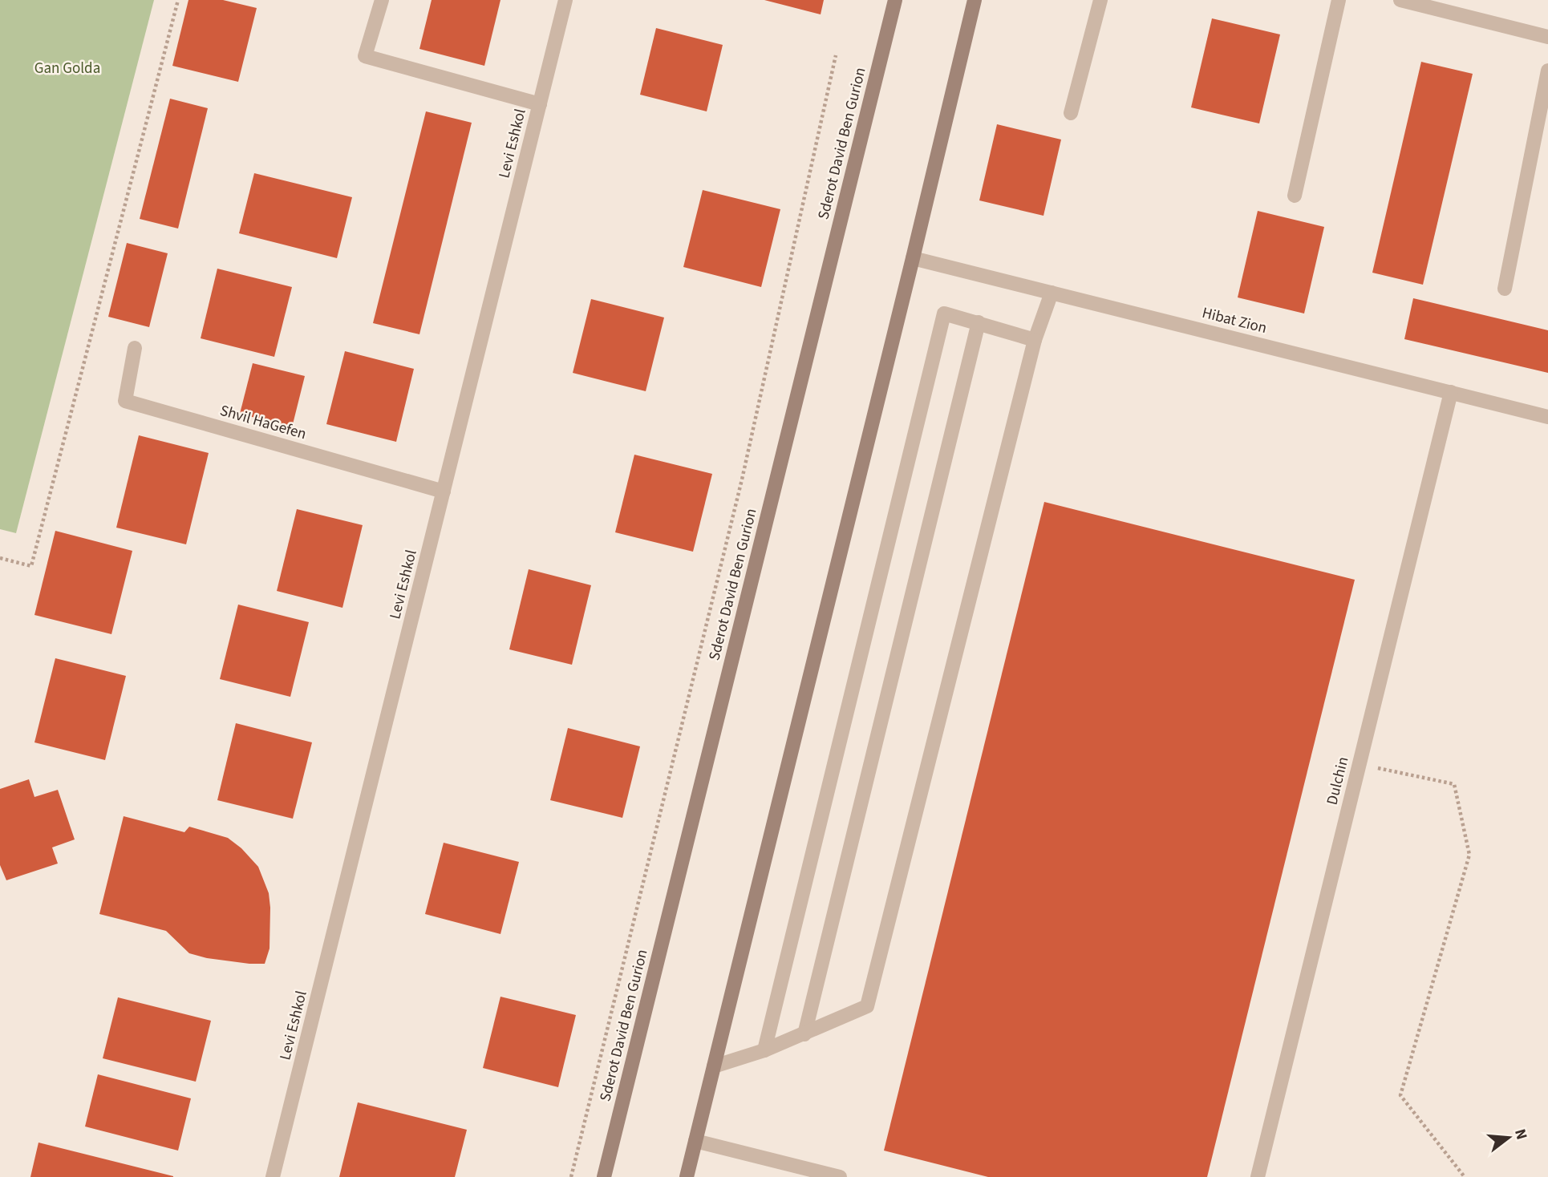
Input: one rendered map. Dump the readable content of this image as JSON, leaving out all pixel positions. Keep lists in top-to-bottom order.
{
  "streets": {
    "main road": ["Sderot David Ben Gurion"],
    "street": [
      "Levi Eshkol",
      "Hibat Zion",
      "Shvil HaGefen",
      "Dulchin"
    ]
  },
  "crossings": [
    ["Levi Eshkol", "Shvil HaGefen"],
    ["Hibat Zion", "Dulchin"]
  ],
  "parks": ["Gan Golda"],
  "north": "right"
}
